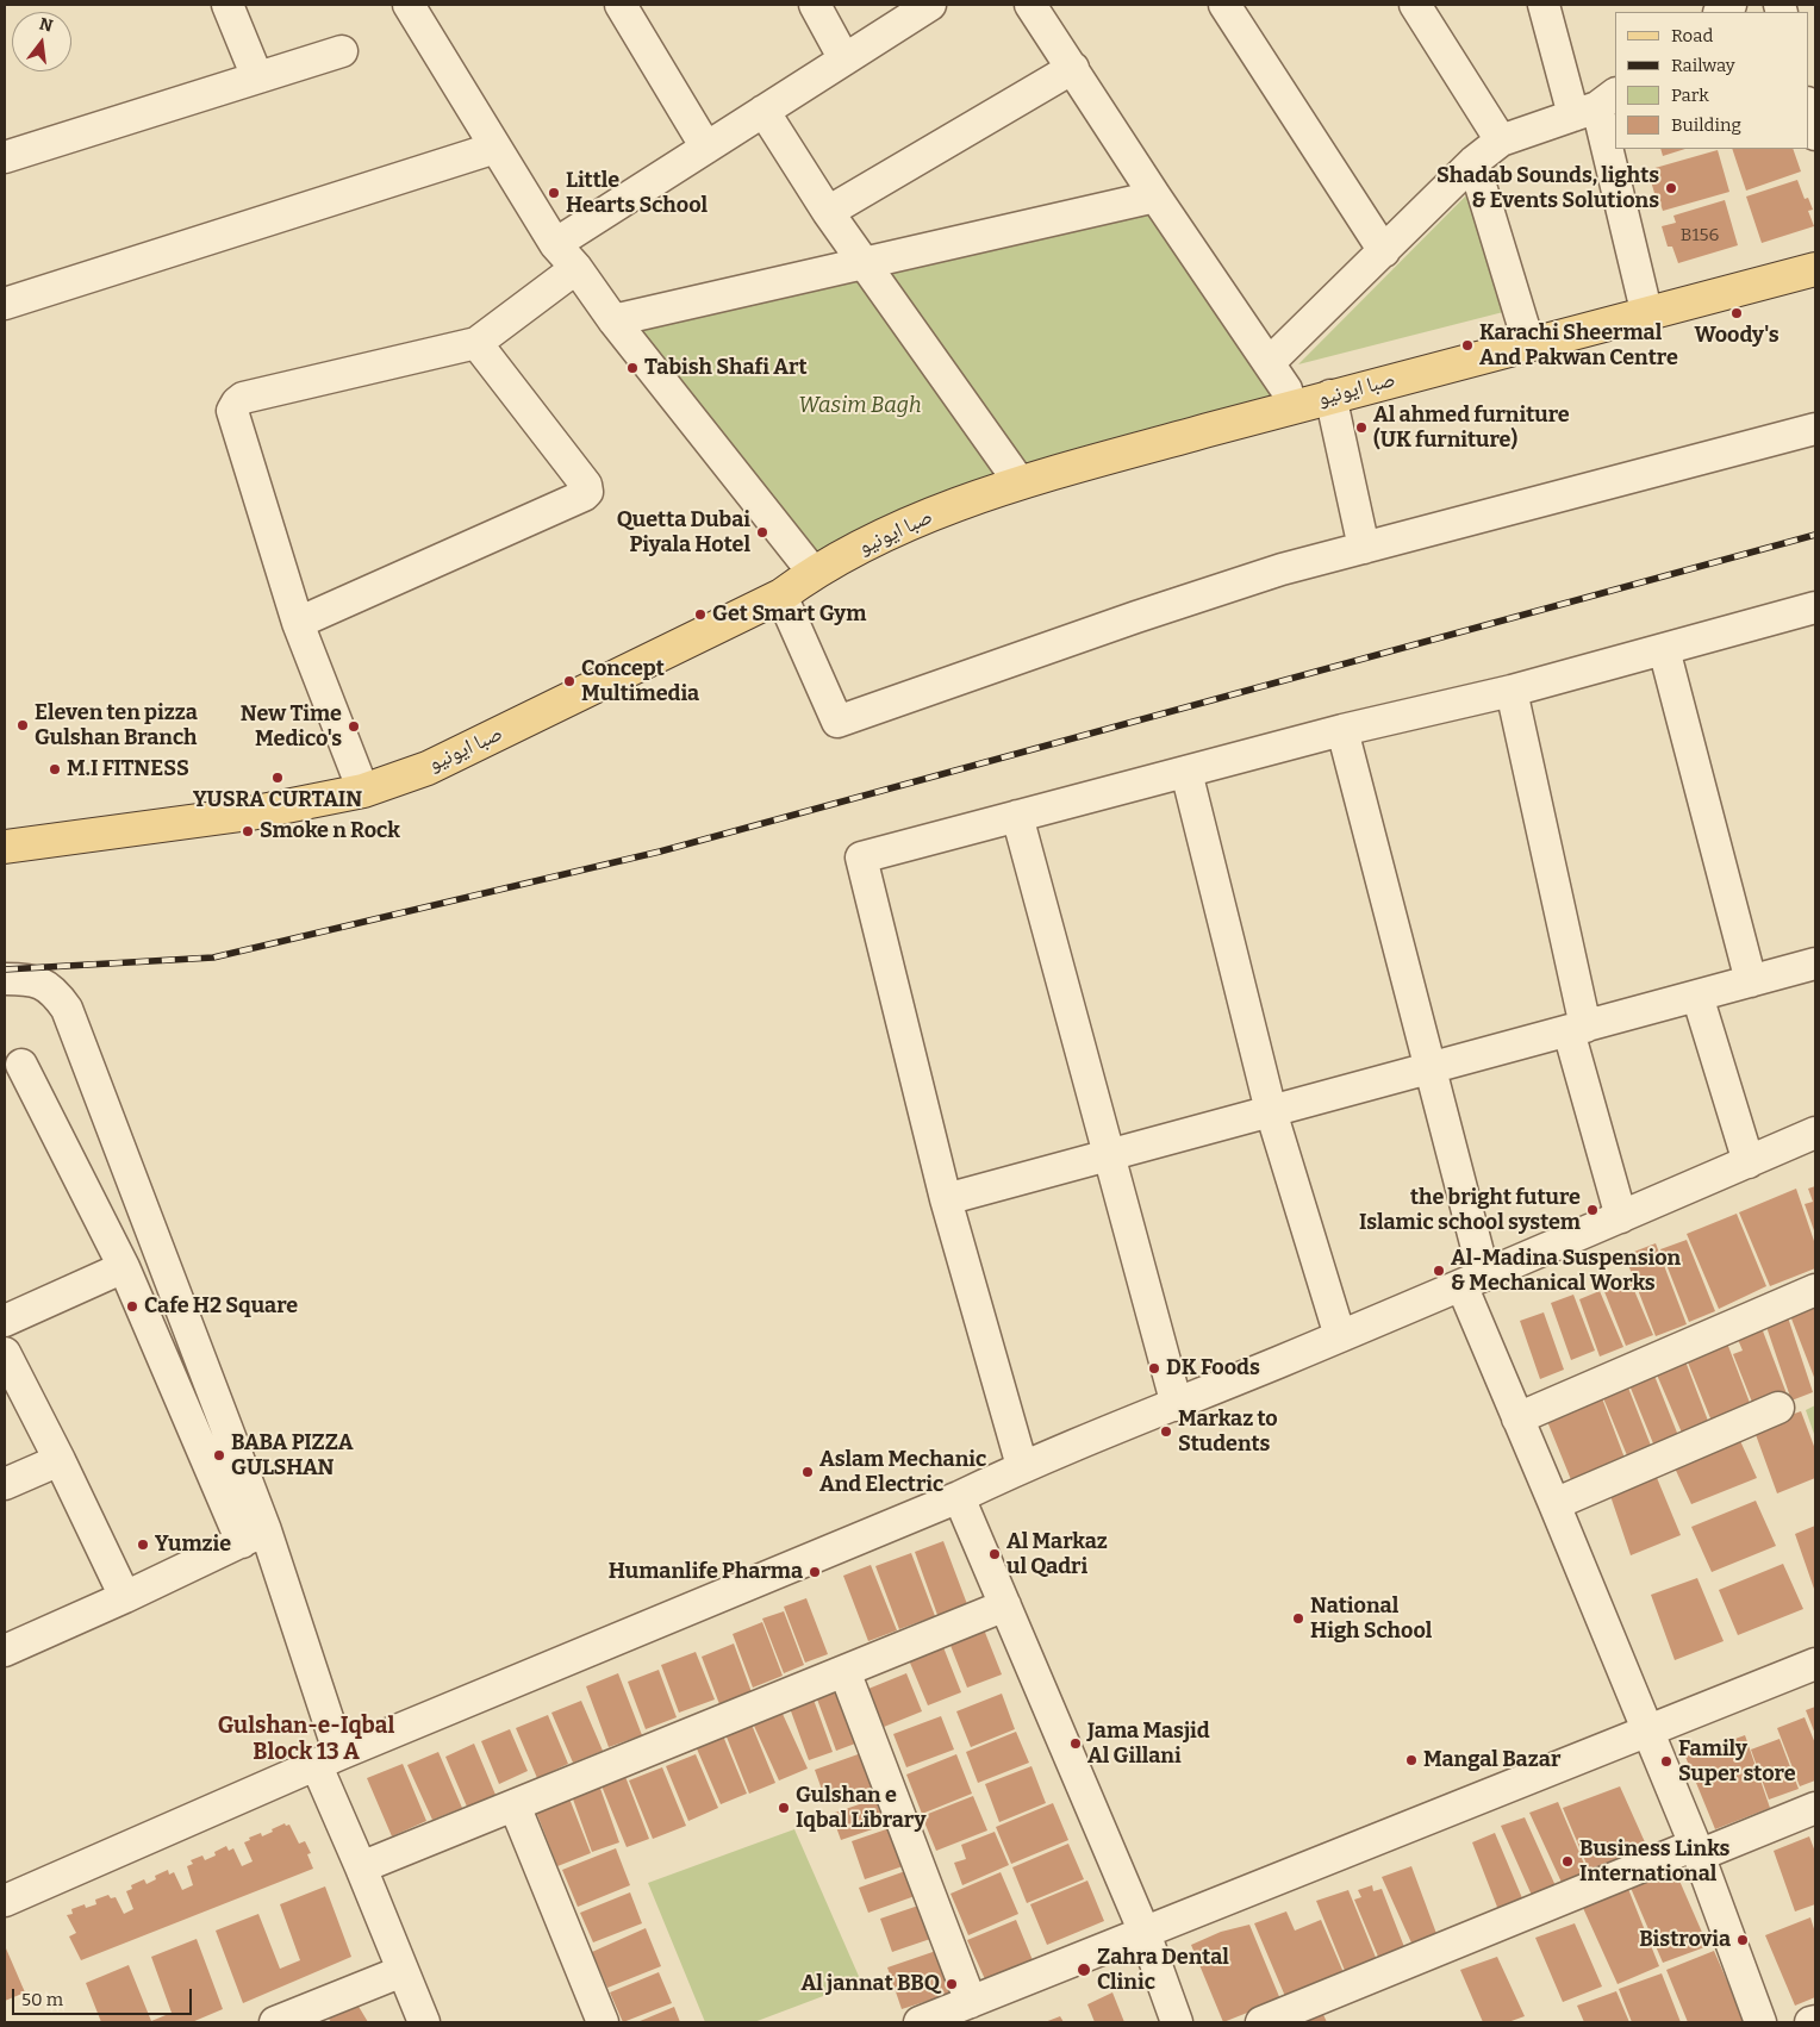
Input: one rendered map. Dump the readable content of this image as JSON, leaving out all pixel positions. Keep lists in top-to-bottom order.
{
  "streets": {
    "main road": ["صبا ایونیو"]
  },
  "districts": ["Gulshan-e-Iqbal Block 13 A"],
  "parks": ["Wasim Bagh"],
  "places": [
    "Shadab Sounds, lights & Events Solutions",
    "Little Hearts School",
    "Woody's",
    "Karachi Sheermal And Pakwan Centre",
    "Tabish Shafi Art",
    "Al ahmed furniture (UK furniture)",
    "Quetta Dubai Piyala Hotel",
    "Get Smart Gym",
    "Concept Multimedia",
    "Eleven ten pizza Gulshan Branch",
    "New Time Medico's",
    "M.I FITNESS",
    "YUSRA CURTAIN",
    "Smoke n Rock",
    "the bright future Islamic school system",
    "Al-Madina Suspension & Mechanical Works",
    "Cafe H2 Square",
    "DK Foods",
    "Markaz to Students",
    "BABA PIZZA GULSHAN",
    "Aslam Mechanic And Electric",
    "Yumzie",
    "Al Markaz ul Qadri",
    "Humanlife Pharma",
    "National High School",
    "Jama Masjid Al Gillani",
    "Mangal Bazar",
    "Family Super store",
    "Gulshan e Iqbal Library",
    "Business Links International",
    "Bistrovia",
    "Zahra Dental Clinic",
    "Al jannat BBQ"
  ],
  "house_numbers": ["B156"],
  "legend": [
    "Road",
    "Railway",
    "Park",
    "Building"
  ],
  "scale_bar": "50 m",
  "north": "top"
}
